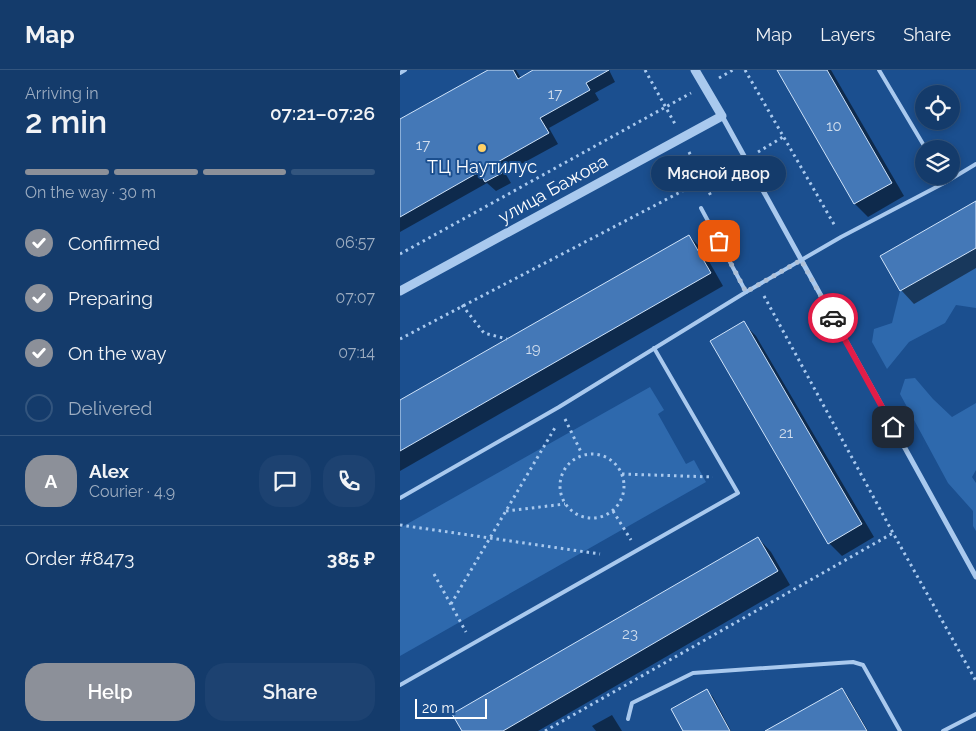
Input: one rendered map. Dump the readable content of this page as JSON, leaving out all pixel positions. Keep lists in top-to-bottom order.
{
  "streets": {
    "street": ["улица Бажова"]
  },
  "places": ["ТЦ Наутилус", "Мясной двор"],
  "house_numbers": [
    "17",
    "10",
    "17",
    "19",
    "21",
    "23"
  ],
  "scale_bar": "20 m",
  "page": {
    "header": "Map",
    "nav": ["Map", "Layers", "Share"],
    "heading": ["2 min", "Arriving in", "07:21–07:26"],
    "panel": [
      "Alex",
      "Courier · 4.9",
      "Order #8473",
      "385 ₽"
    ],
    "bar": "On the way · 30 m",
    "bubble": "Мясной двор",
    "list": [
      ["Confirmed", "06:57"],
      ["Preparing", "07:07"],
      ["On the way", "07:14"],
      "Delivered"
    ],
    "round": "A",
    "buttons": ["Help", "Share"],
    "scale": "20 m"
  }
}
